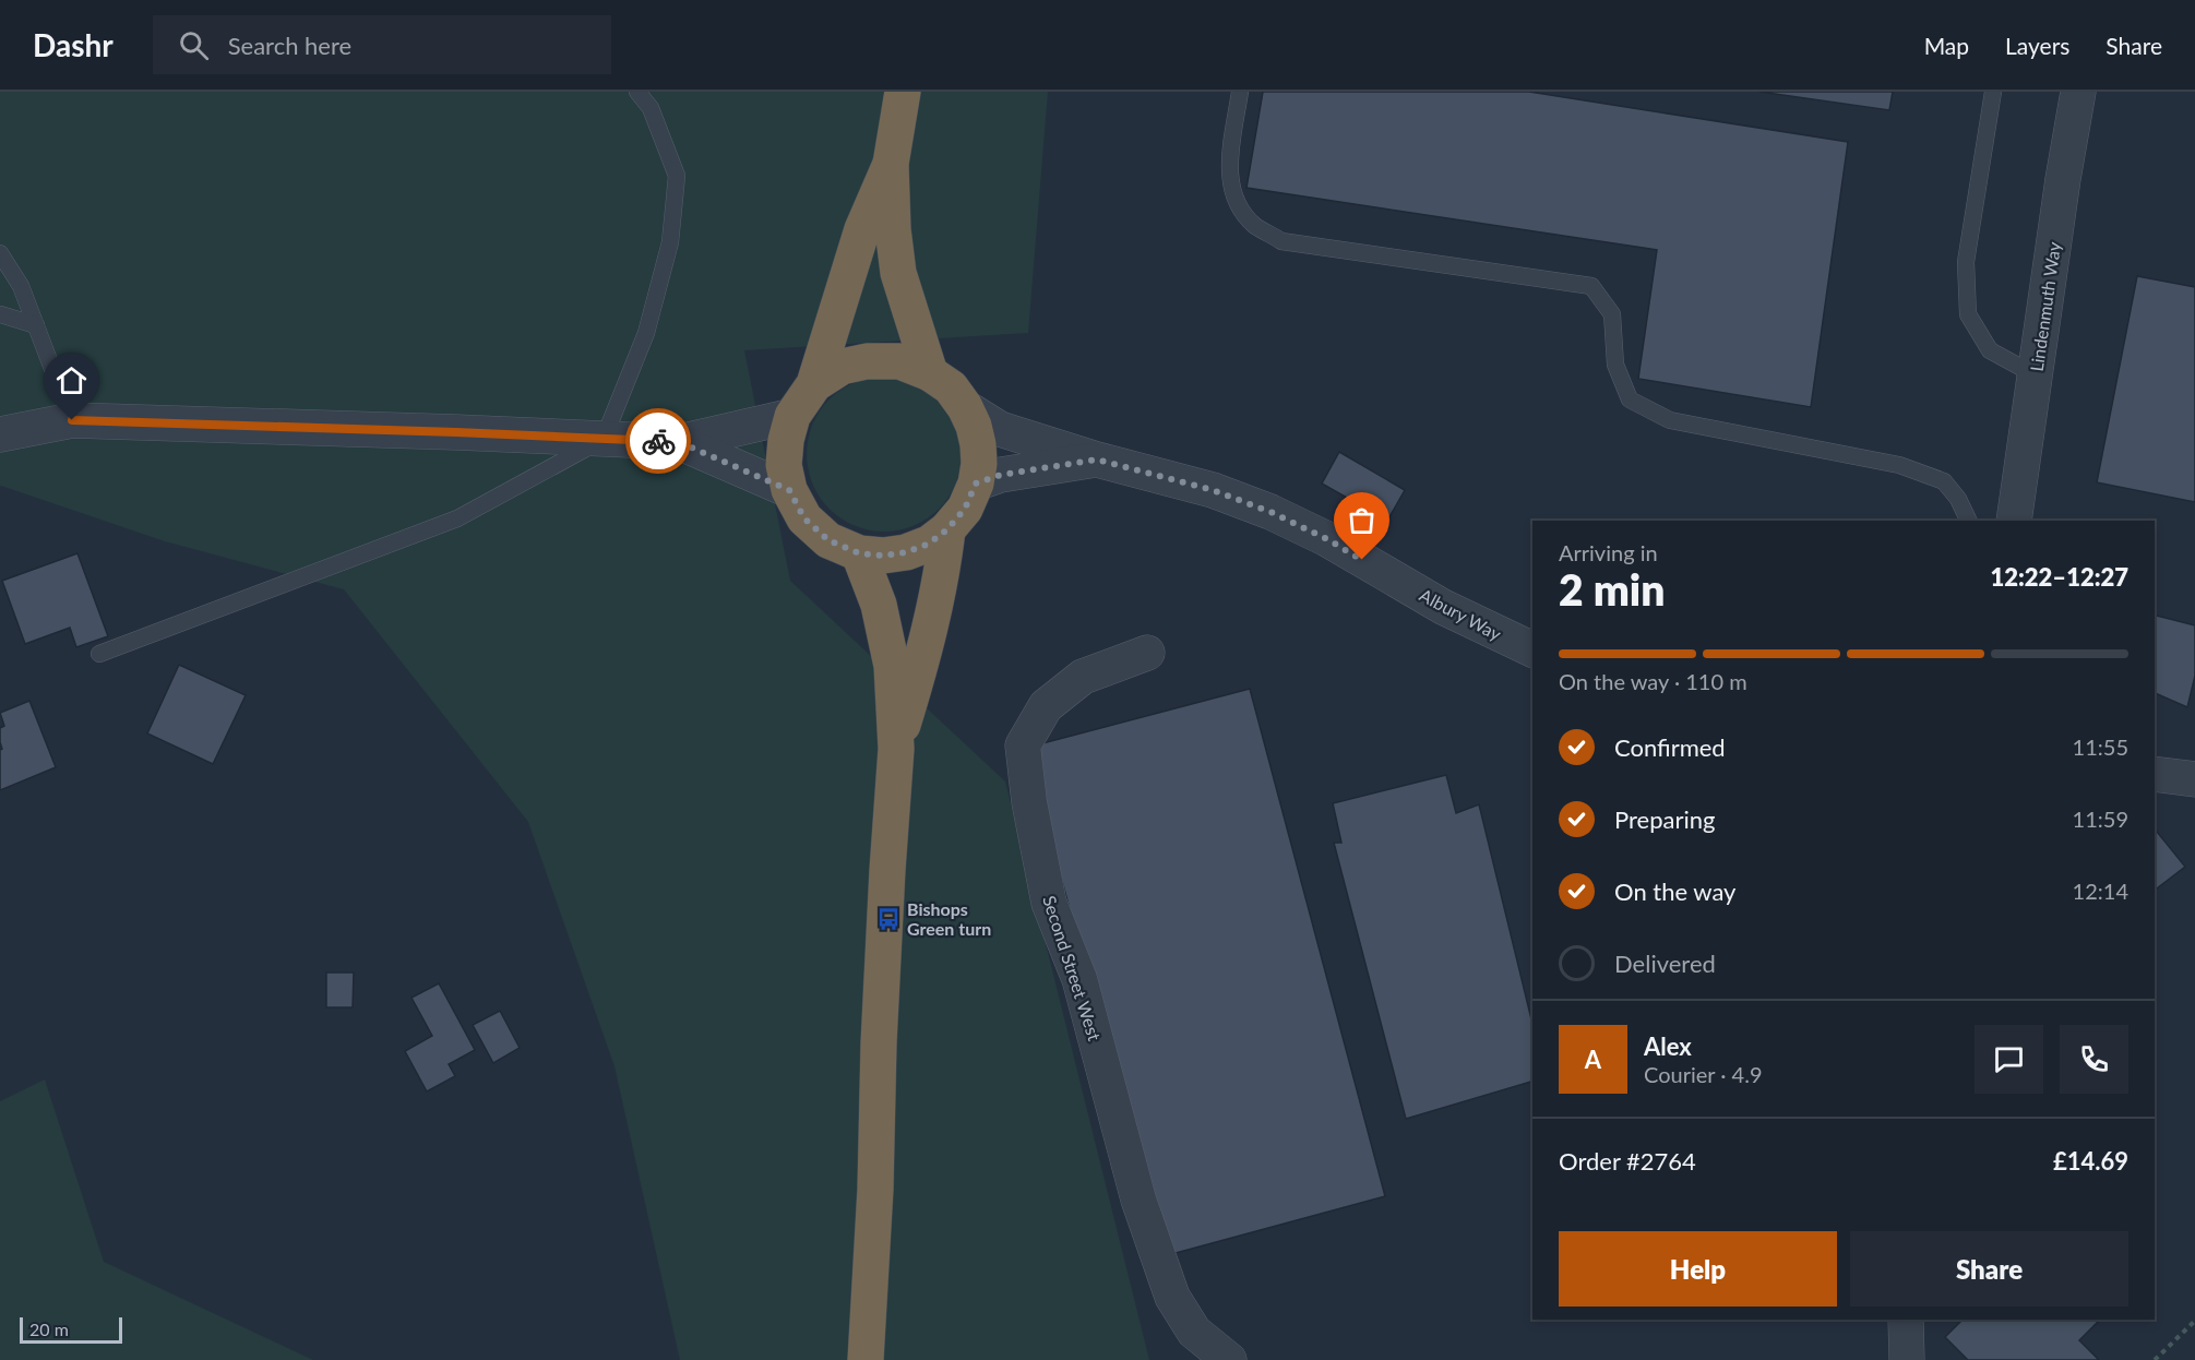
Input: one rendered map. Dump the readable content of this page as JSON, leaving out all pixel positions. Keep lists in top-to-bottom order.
{
  "streets": {
    "street": ["Lindenmuth Way", "Albury Way", "Second Street West"]
  },
  "places": {
    "bus stop": ["Bishops Green turn"]
  },
  "scale_bar": "20 m",
  "page": {
    "header": "Dashr",
    "search": "Search here",
    "nav": ["Map", "Layers", "Share"],
    "heading": ["2 min", "Arriving in", "12:22–12:27"],
    "panel": [
      "Alex",
      "Courier · 4.9",
      "Order #2764",
      "£14.69"
    ],
    "bar": "On the way · 110 m",
    "list": [
      ["Confirmed", "11:55"],
      ["Preparing", "11:59"],
      ["On the way", "12:14"],
      "Delivered"
    ],
    "round": "A",
    "buttons": ["Help", "Share"],
    "scale": "20 m"
  }
}
